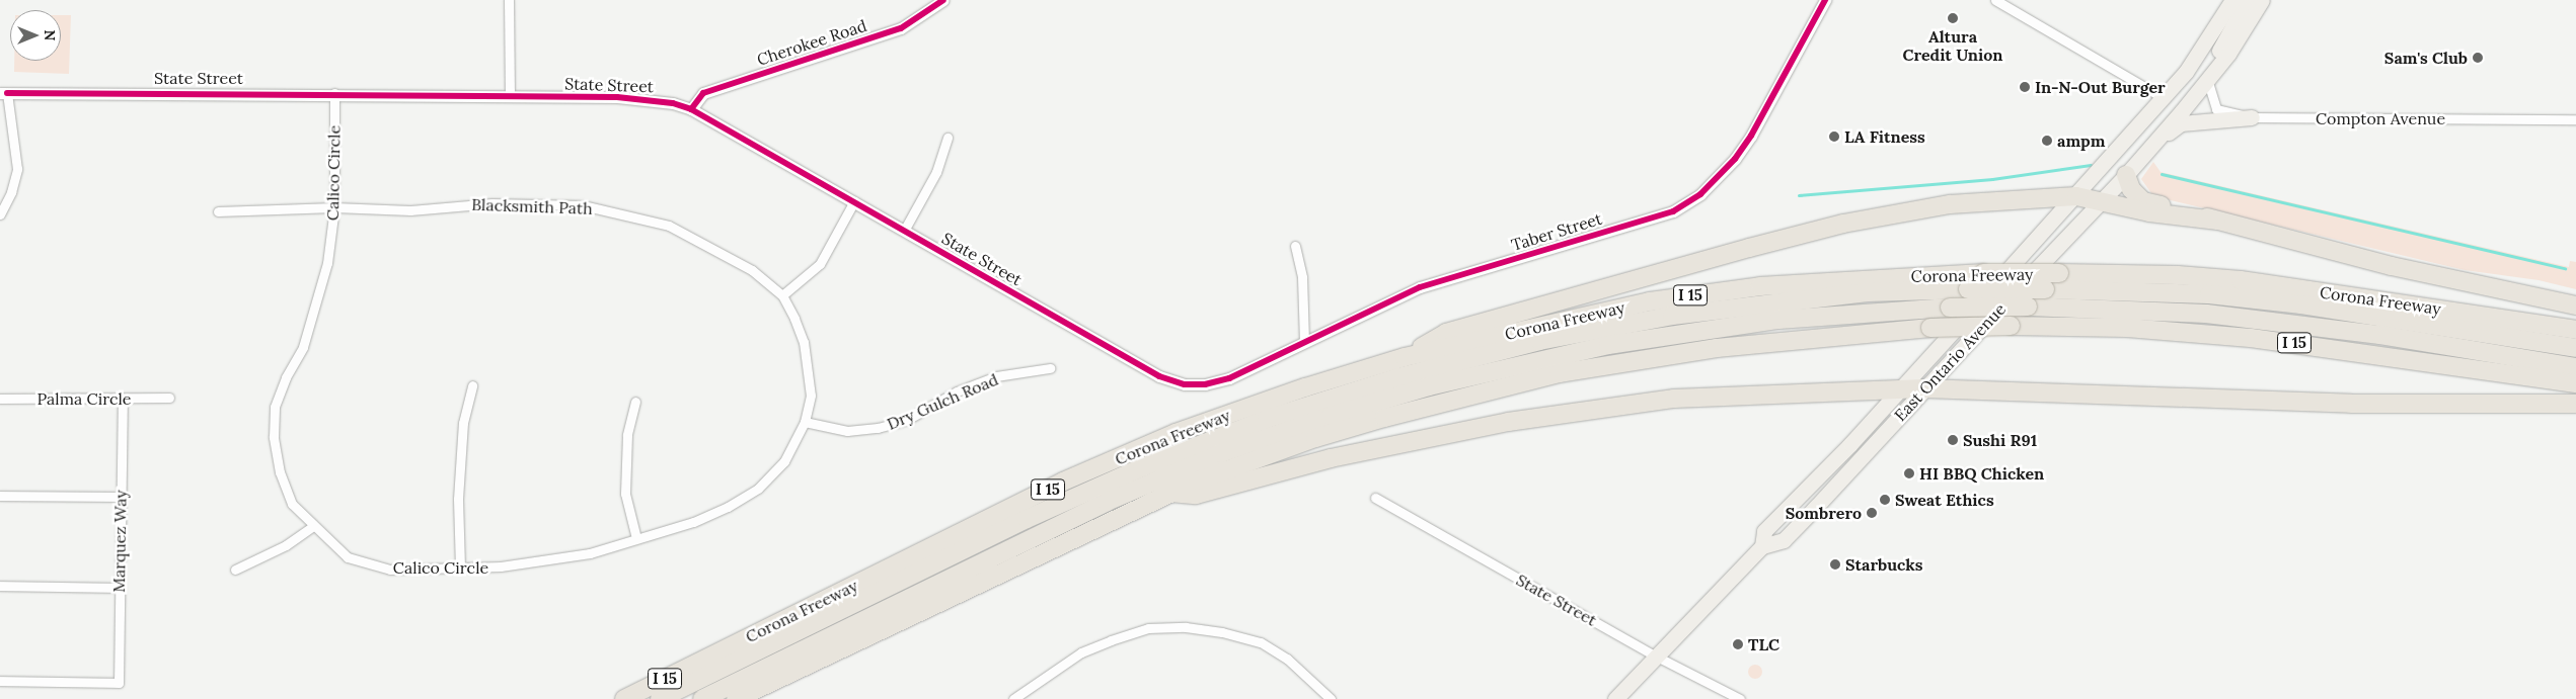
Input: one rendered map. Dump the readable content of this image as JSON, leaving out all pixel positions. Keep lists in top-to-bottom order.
{
  "streets": {
    "highway": ["Corona Freeway", "I 15"],
    "main road": ["East Ontario Avenue"],
    "street": [
      "Cherokee Road",
      "State Street",
      "Compton Avenue",
      "Calico Circle",
      "Blacksmith Path",
      "Taber Street",
      "Palma Circle",
      "Dry Gulch Road",
      "Marquez Way"
    ]
  },
  "crossings": [
    ["Cherokee Road", "State Street"],
    ["State Street", "Calico Circle"],
    ["State Street", "Taber Street"],
    ["State Street", "East Ontario Avenue"],
    ["Compton Avenue", "East Ontario Avenue"],
    ["Calico Circle", "Blacksmith Path"],
    ["Calico Circle", "Dry Gulch Road"],
    ["Blacksmith Path", "Dry Gulch Road"],
    ["Palma Circle", "Marquez Way"]
  ],
  "places": [
    "Altura Credit Union",
    "Sam's Club",
    "In-N-Out Burger",
    "LA Fitness",
    "ampm",
    "Sushi R91",
    "HI BBQ Chicken",
    "Sweat Ethics",
    "Sombrero",
    "Starbucks",
    "TLC"
  ],
  "north": "right"
}
